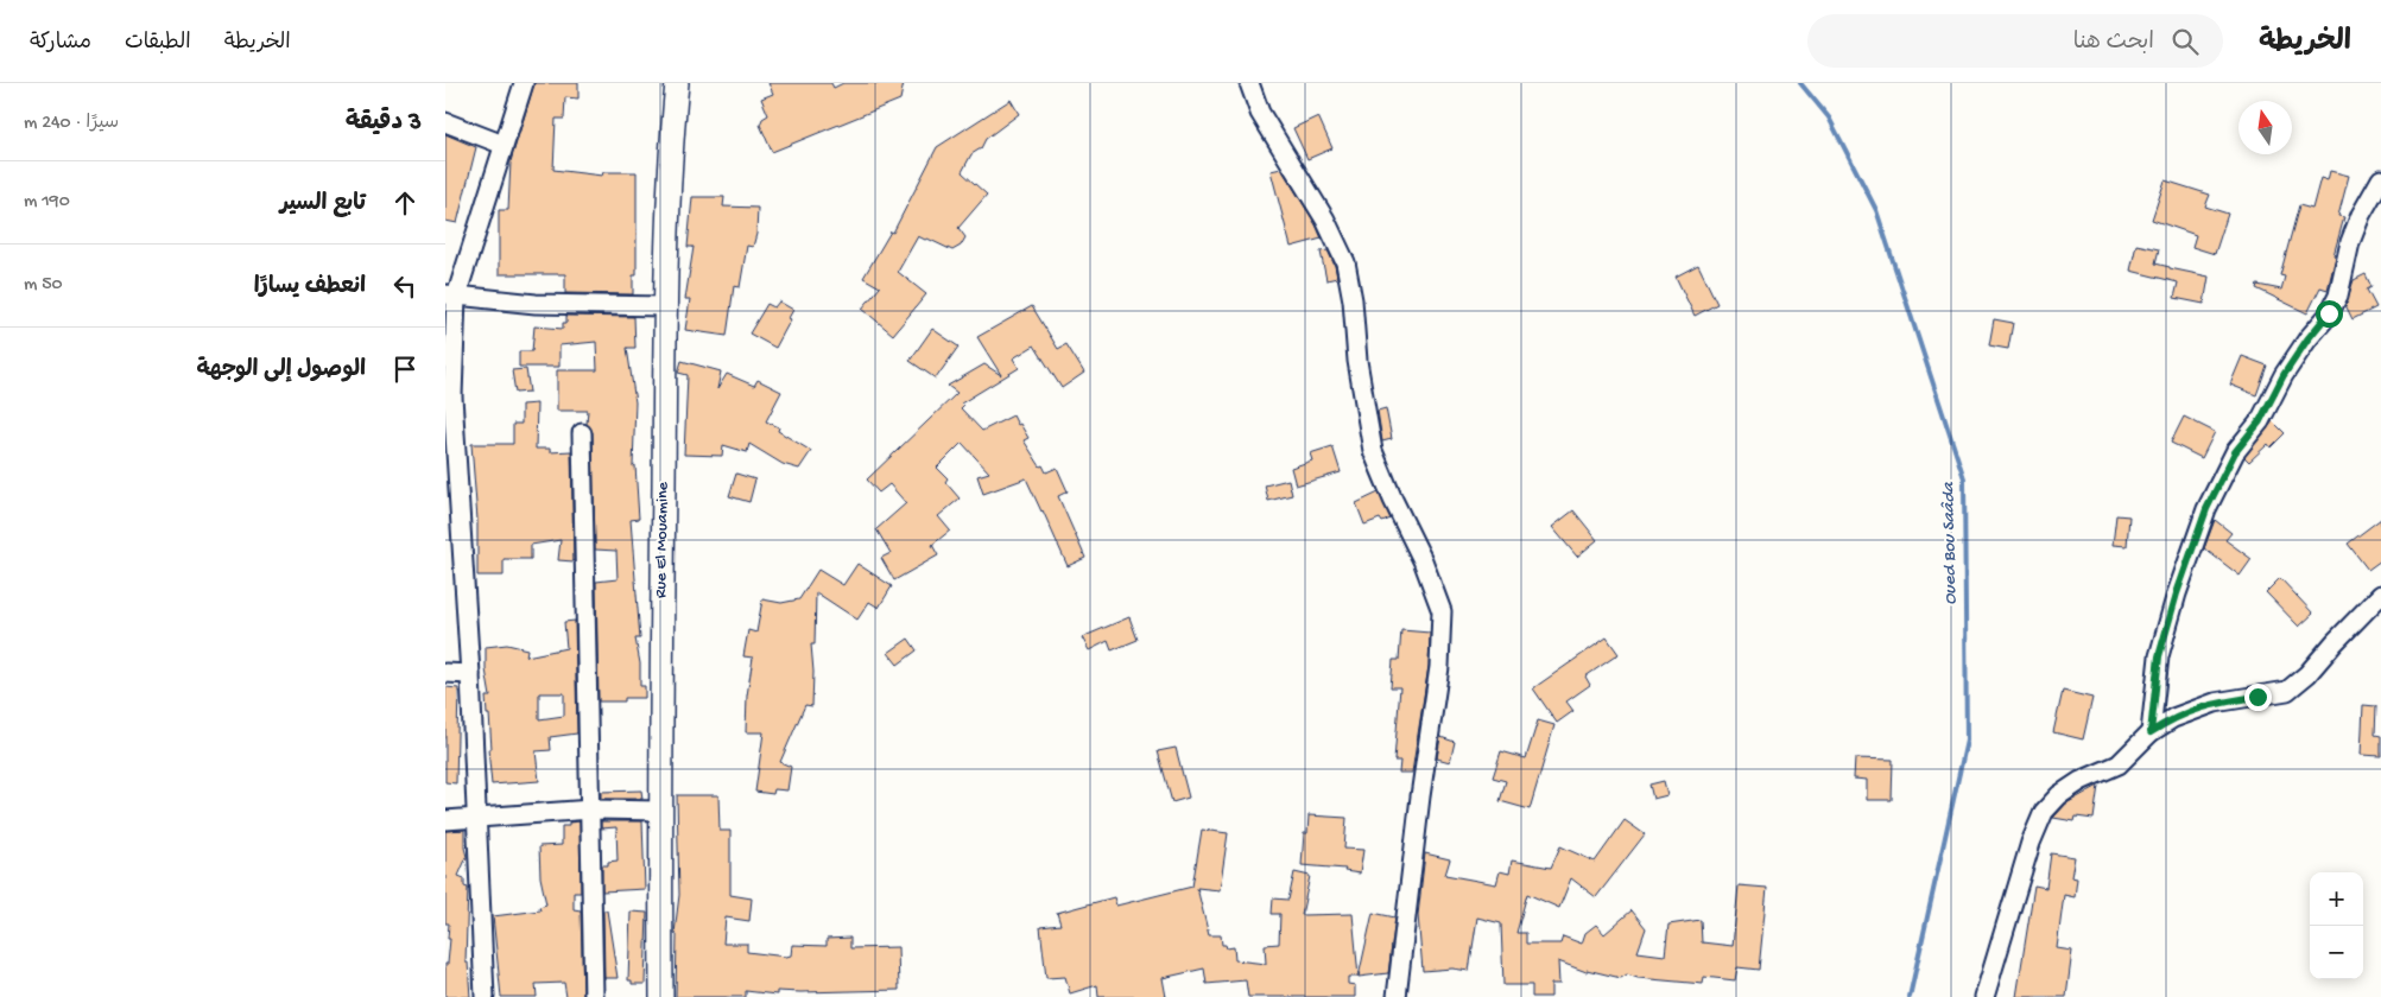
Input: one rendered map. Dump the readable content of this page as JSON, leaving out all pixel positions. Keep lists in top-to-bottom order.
{
  "streets": {
    "main road": ["Rue El Mouamine"]
  },
  "water": ["Oued Bou Saâda"],
  "north": "top",
  "page": {
    "header": "الخريطة",
    "search": "ابحث هنا",
    "nav": ["الخريطة", "الطبقات", "مشاركة"],
    "heading": ["3 دقيقة", "سيرًا · 240 m"],
    "list": [
      ["تابع السير", "190 m"],
      ["انعطف يسارًا", "50 m"],
      "الوصول إلى الوجهة"
    ],
    "map_buttons": ["+", "−"]
  }
}
